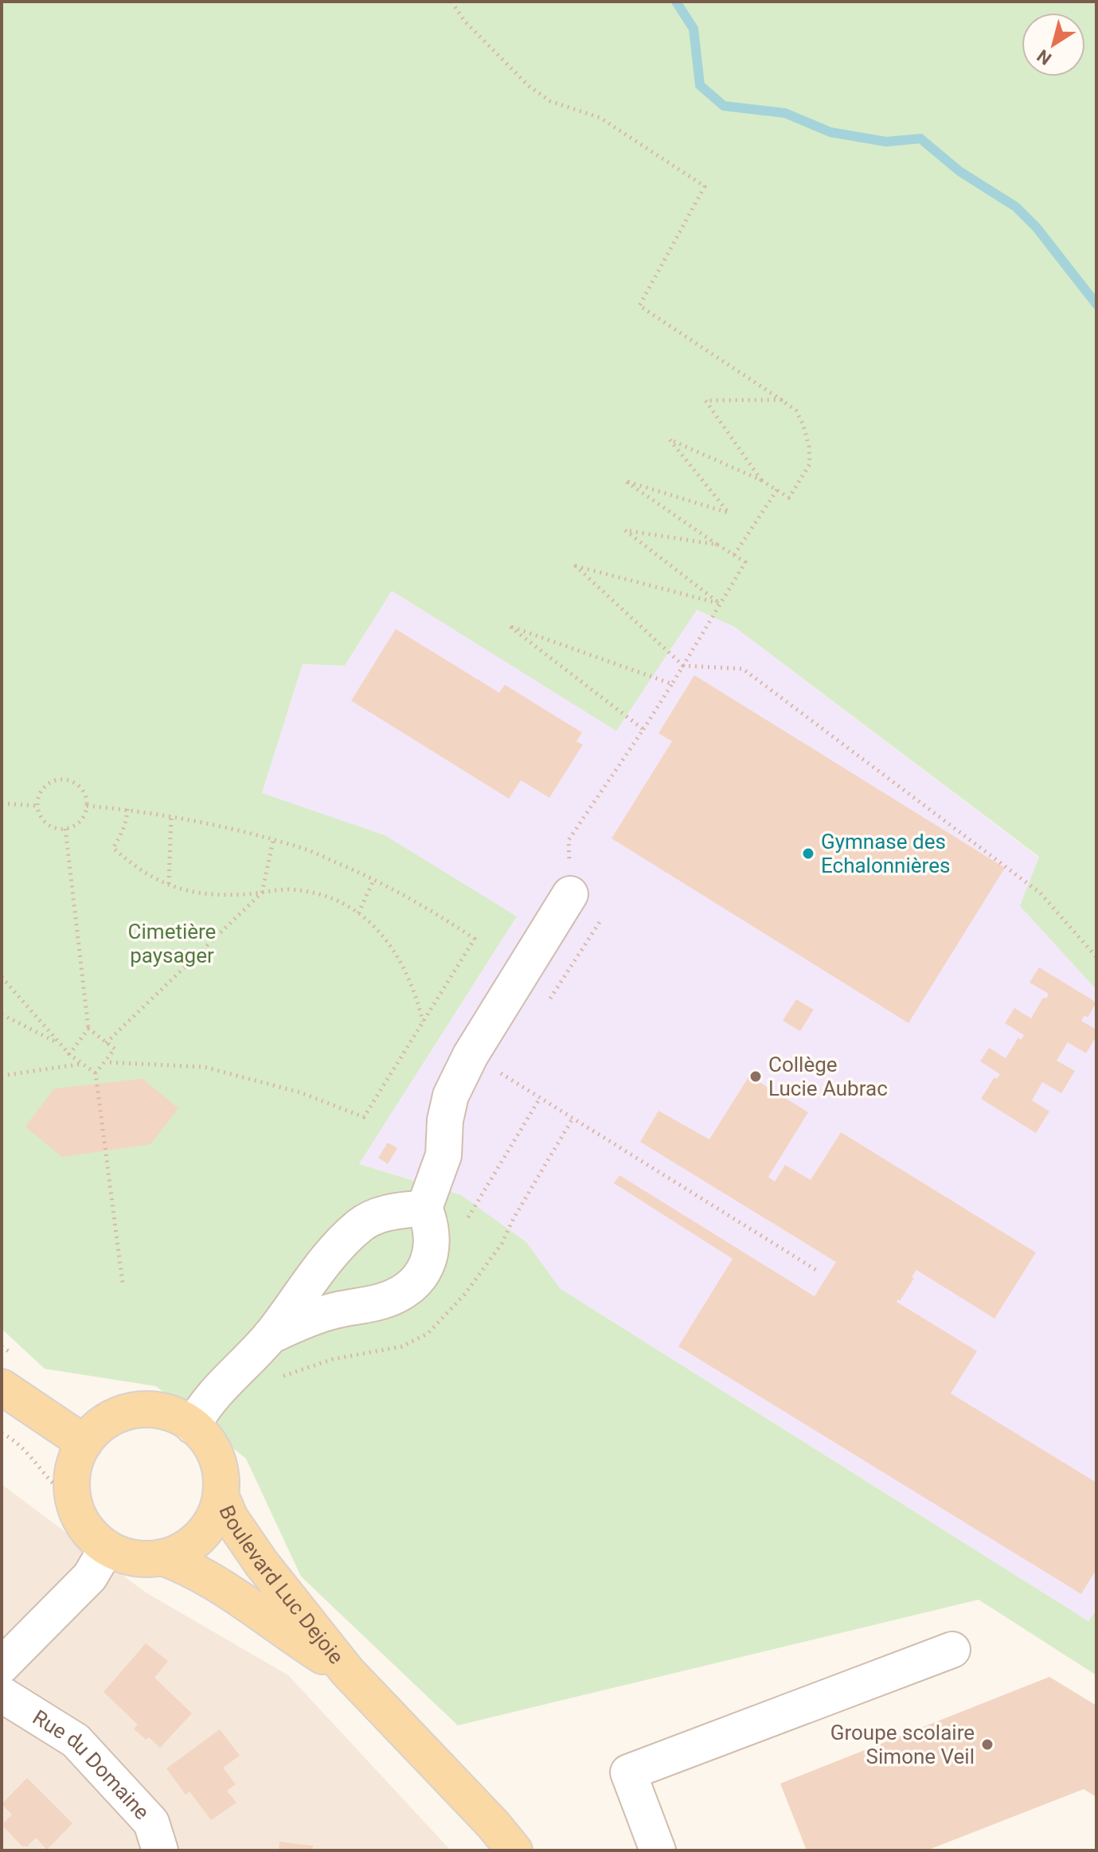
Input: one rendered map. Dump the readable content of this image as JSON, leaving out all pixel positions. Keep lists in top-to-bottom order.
{
  "streets": {
    "main road": ["Boulevard Luc Dejoie"],
    "street": ["Rue du Domaine"]
  },
  "parks": ["Cimetière paysager"],
  "places": ["Gymnase des Echalonnières", "Collège Lucie Aubrac", "Groupe scolaire Simone Veil"],
  "north": "bottom left"
}
